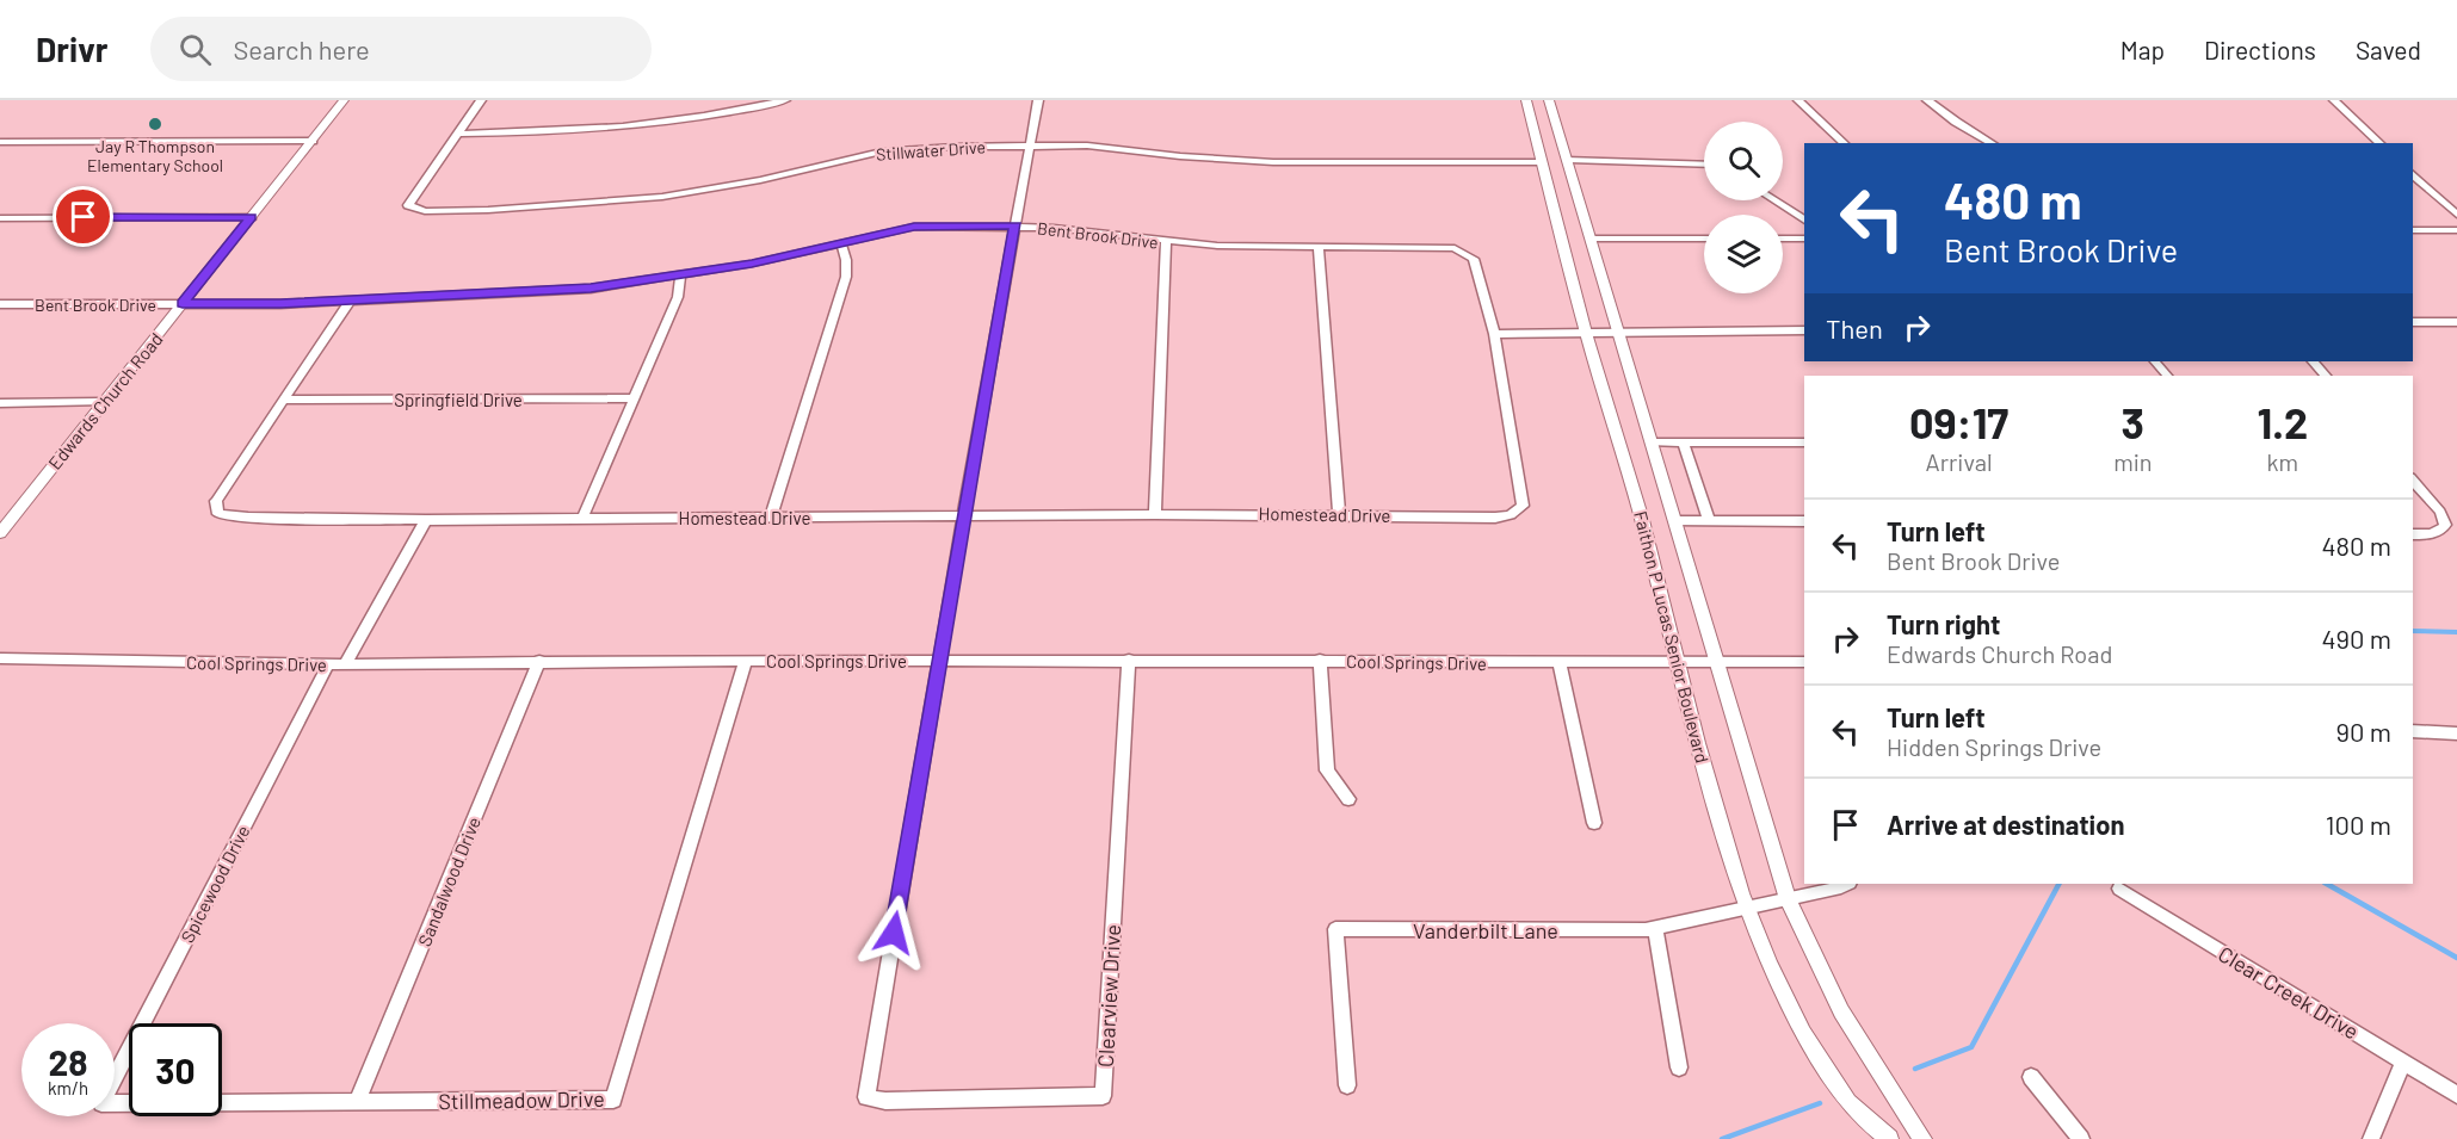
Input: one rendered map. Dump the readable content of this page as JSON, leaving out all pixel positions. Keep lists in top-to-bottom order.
{
  "streets": {
    "street": [
      "Stillwater Drive",
      "Bent Brook Drive",
      "Springfield Drive",
      "Edwards Church Road",
      "Homestead Drive",
      "Faithon P Lucas Senior Boulevard",
      "Cool Springs Drive",
      "Sandalwood Drive",
      "Spicewood Drive",
      "Vanderbilt Lane",
      "Clear Creek Drive",
      "Clearview Drive",
      "Stillmeadow Drive"
    ]
  },
  "crossings": [
    ["Stillwater Drive", "Faithon P Lucas Senior Boulevard"],
    ["Bent Brook Drive", "Edwards Church Road"],
    ["Bent Brook Drive", "Homestead Drive"],
    ["Springfield Drive", "Homestead Drive"],
    ["Faithon P Lucas Senior Boulevard", "Cool Springs Drive"],
    ["Faithon P Lucas Senior Boulevard", "Vanderbilt Lane"],
    ["Cool Springs Drive", "Sandalwood Drive"],
    ["Cool Springs Drive", "Spicewood Drive"],
    ["Cool Springs Drive", "Clearview Drive"],
    ["Cool Springs Drive", "Stillmeadow Drive"],
    ["Sandalwood Drive", "Stillmeadow Drive"]
  ],
  "places": ["Jay R Thompson Elementary School"],
  "page": {
    "header": "Drivr",
    "search": "Search here",
    "nav": ["Map", "Directions", "Saved"],
    "turn": ["480 m", "Bent Brook Drive"],
    "then": "Then",
    "eta": [
      "09:17",
      "Arrival",
      "3",
      "min",
      "1.2",
      "km"
    ],
    "list": [
      {
        "name": "Turn left",
        "note": "Bent Brook Drive",
        "value": "480 m"
      },
      {
        "name": "Turn right",
        "note": "Edwards Church Road",
        "value": "490 m"
      },
      {
        "name": "Turn left",
        "note": "Hidden Springs Drive",
        "value": "90 m"
      },
      {
        "name": "Arrive at destination",
        "value": "100 m"
      }
    ],
    "speed": "28 km/h",
    "limit": "30"
  }
}
